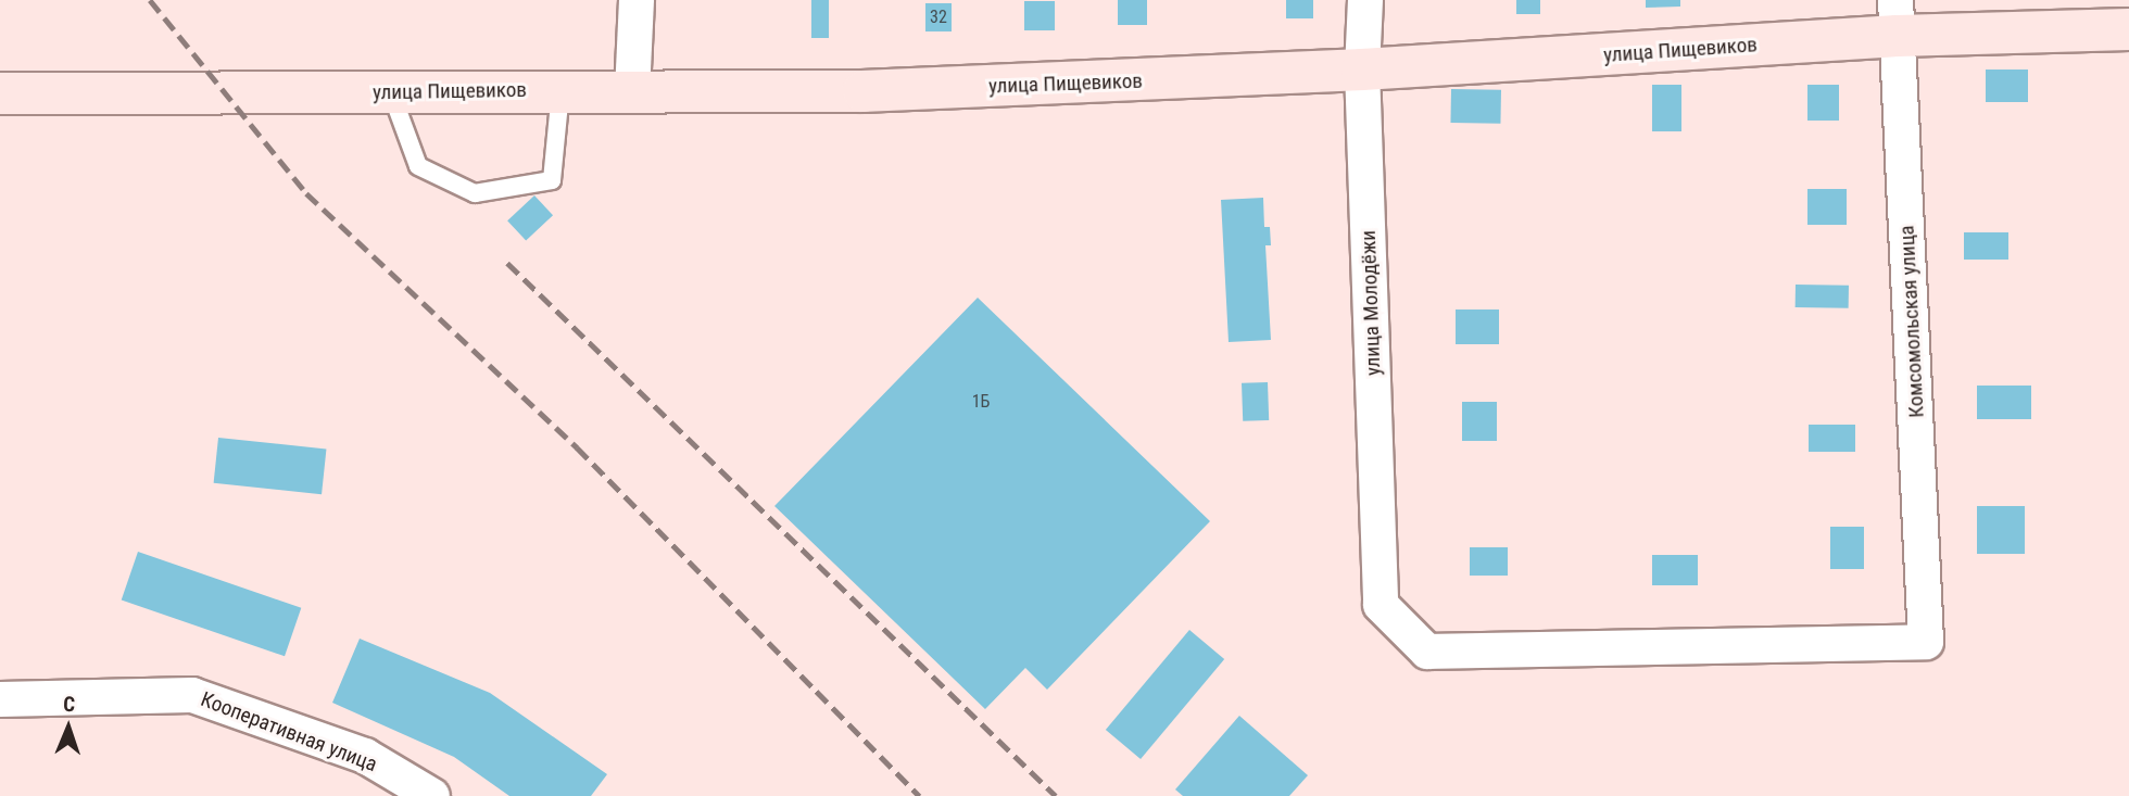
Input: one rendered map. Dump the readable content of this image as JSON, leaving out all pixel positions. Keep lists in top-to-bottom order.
{
  "streets": {
    "main road": ["улица Пищевиков"],
    "street": ["улица Молодёжи", "Комсомольская улица", "Кооперативная улица"]
  },
  "crossings": [
    ["улица Пищевиков", "улица Молодёжи"],
    ["улица Пищевиков", "Комсомольская улица"],
    ["улица Молодёжи", "Комсомольская улица"]
  ],
  "house_numbers": ["32", "1Б"],
  "north": "top"
}
